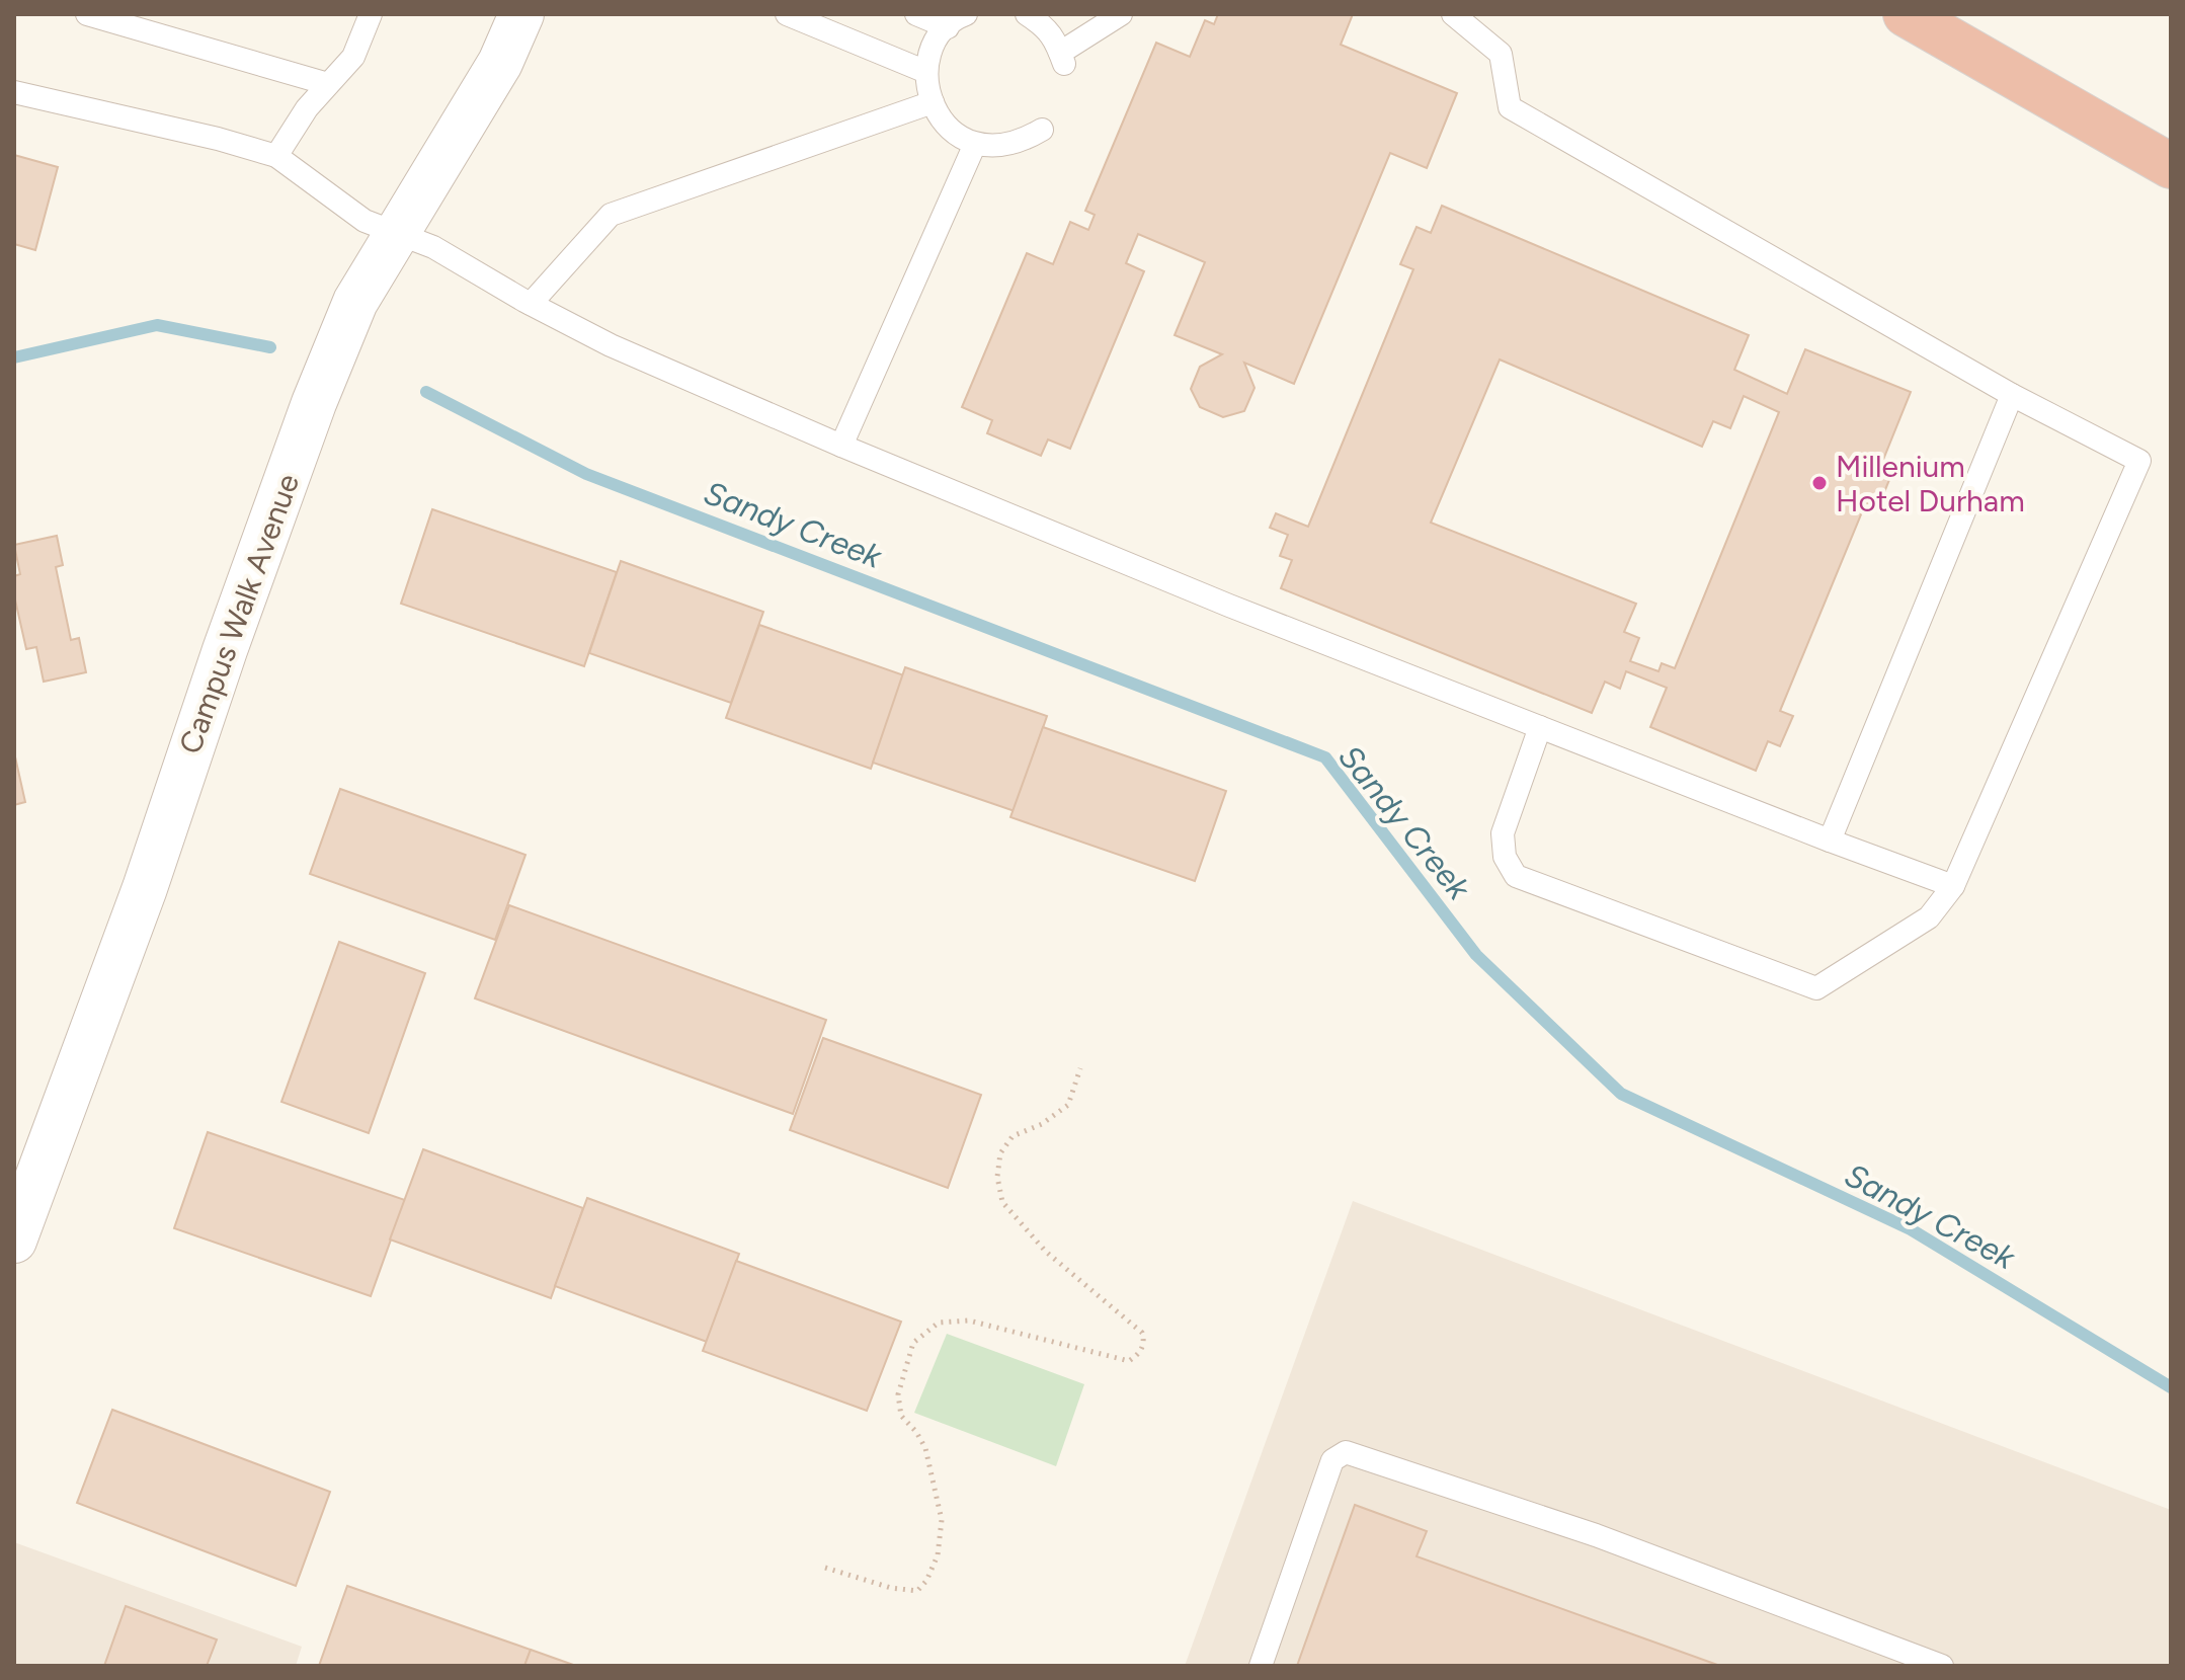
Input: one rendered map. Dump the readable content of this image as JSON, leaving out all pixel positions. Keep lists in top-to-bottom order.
{
  "streets": {
    "street": ["Campus Walk Avenue"]
  },
  "water": ["Sandy Creek"],
  "places": ["Millenium Hotel Durham"]
}
